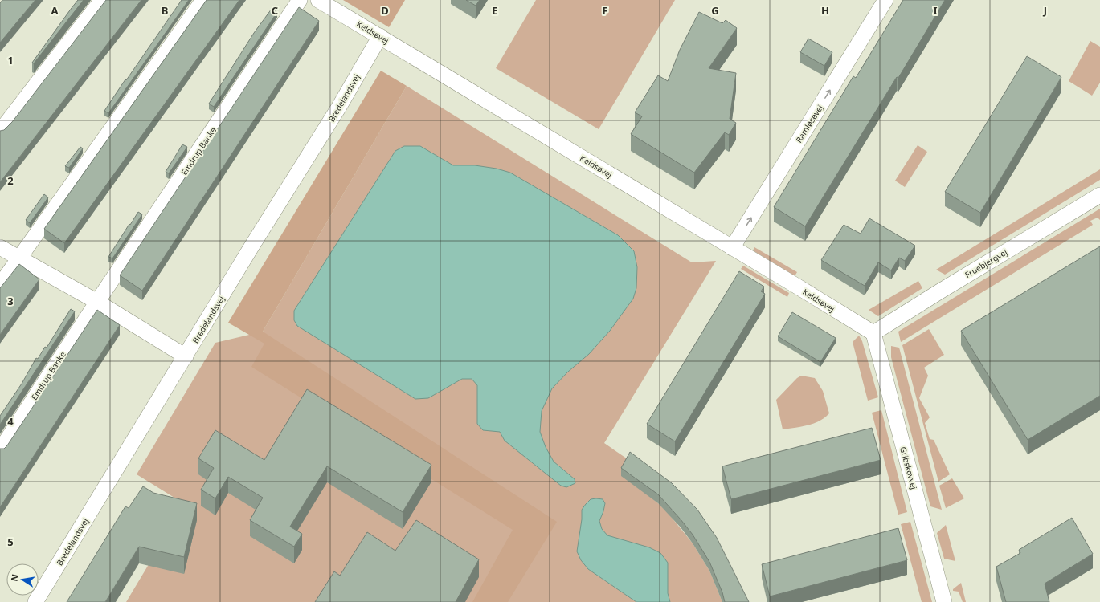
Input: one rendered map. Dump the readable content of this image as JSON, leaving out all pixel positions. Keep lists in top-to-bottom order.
{
  "streets": {
    "street": [
      "Keldsøvej",
      "Bredelandsvej",
      "Ramløsevej",
      "Emdrup Banke",
      "Fruebjergvej",
      "Gribskovvej"
    ]
  },
  "crossings": [
    ["Keldsøvej", "Bredelandsvej"],
    ["Keldsøvej", "Ramløsevej"],
    ["Keldsøvej", "Fruebjergvej"],
    ["Keldsøvej", "Gribskovvej"],
    ["Fruebjergvej", "Gribskovvej"]
  ],
  "one_way": ["Ramløsevej"],
  "north": "left",
  "grid": {
    "columns": [
      "A",
      "B",
      "C",
      "D",
      "E",
      "F",
      "G",
      "H",
      "I",
      "J"
    ],
    "rows": [
      "1",
      "2",
      "3",
      "4",
      "5"
    ]
  }
}
